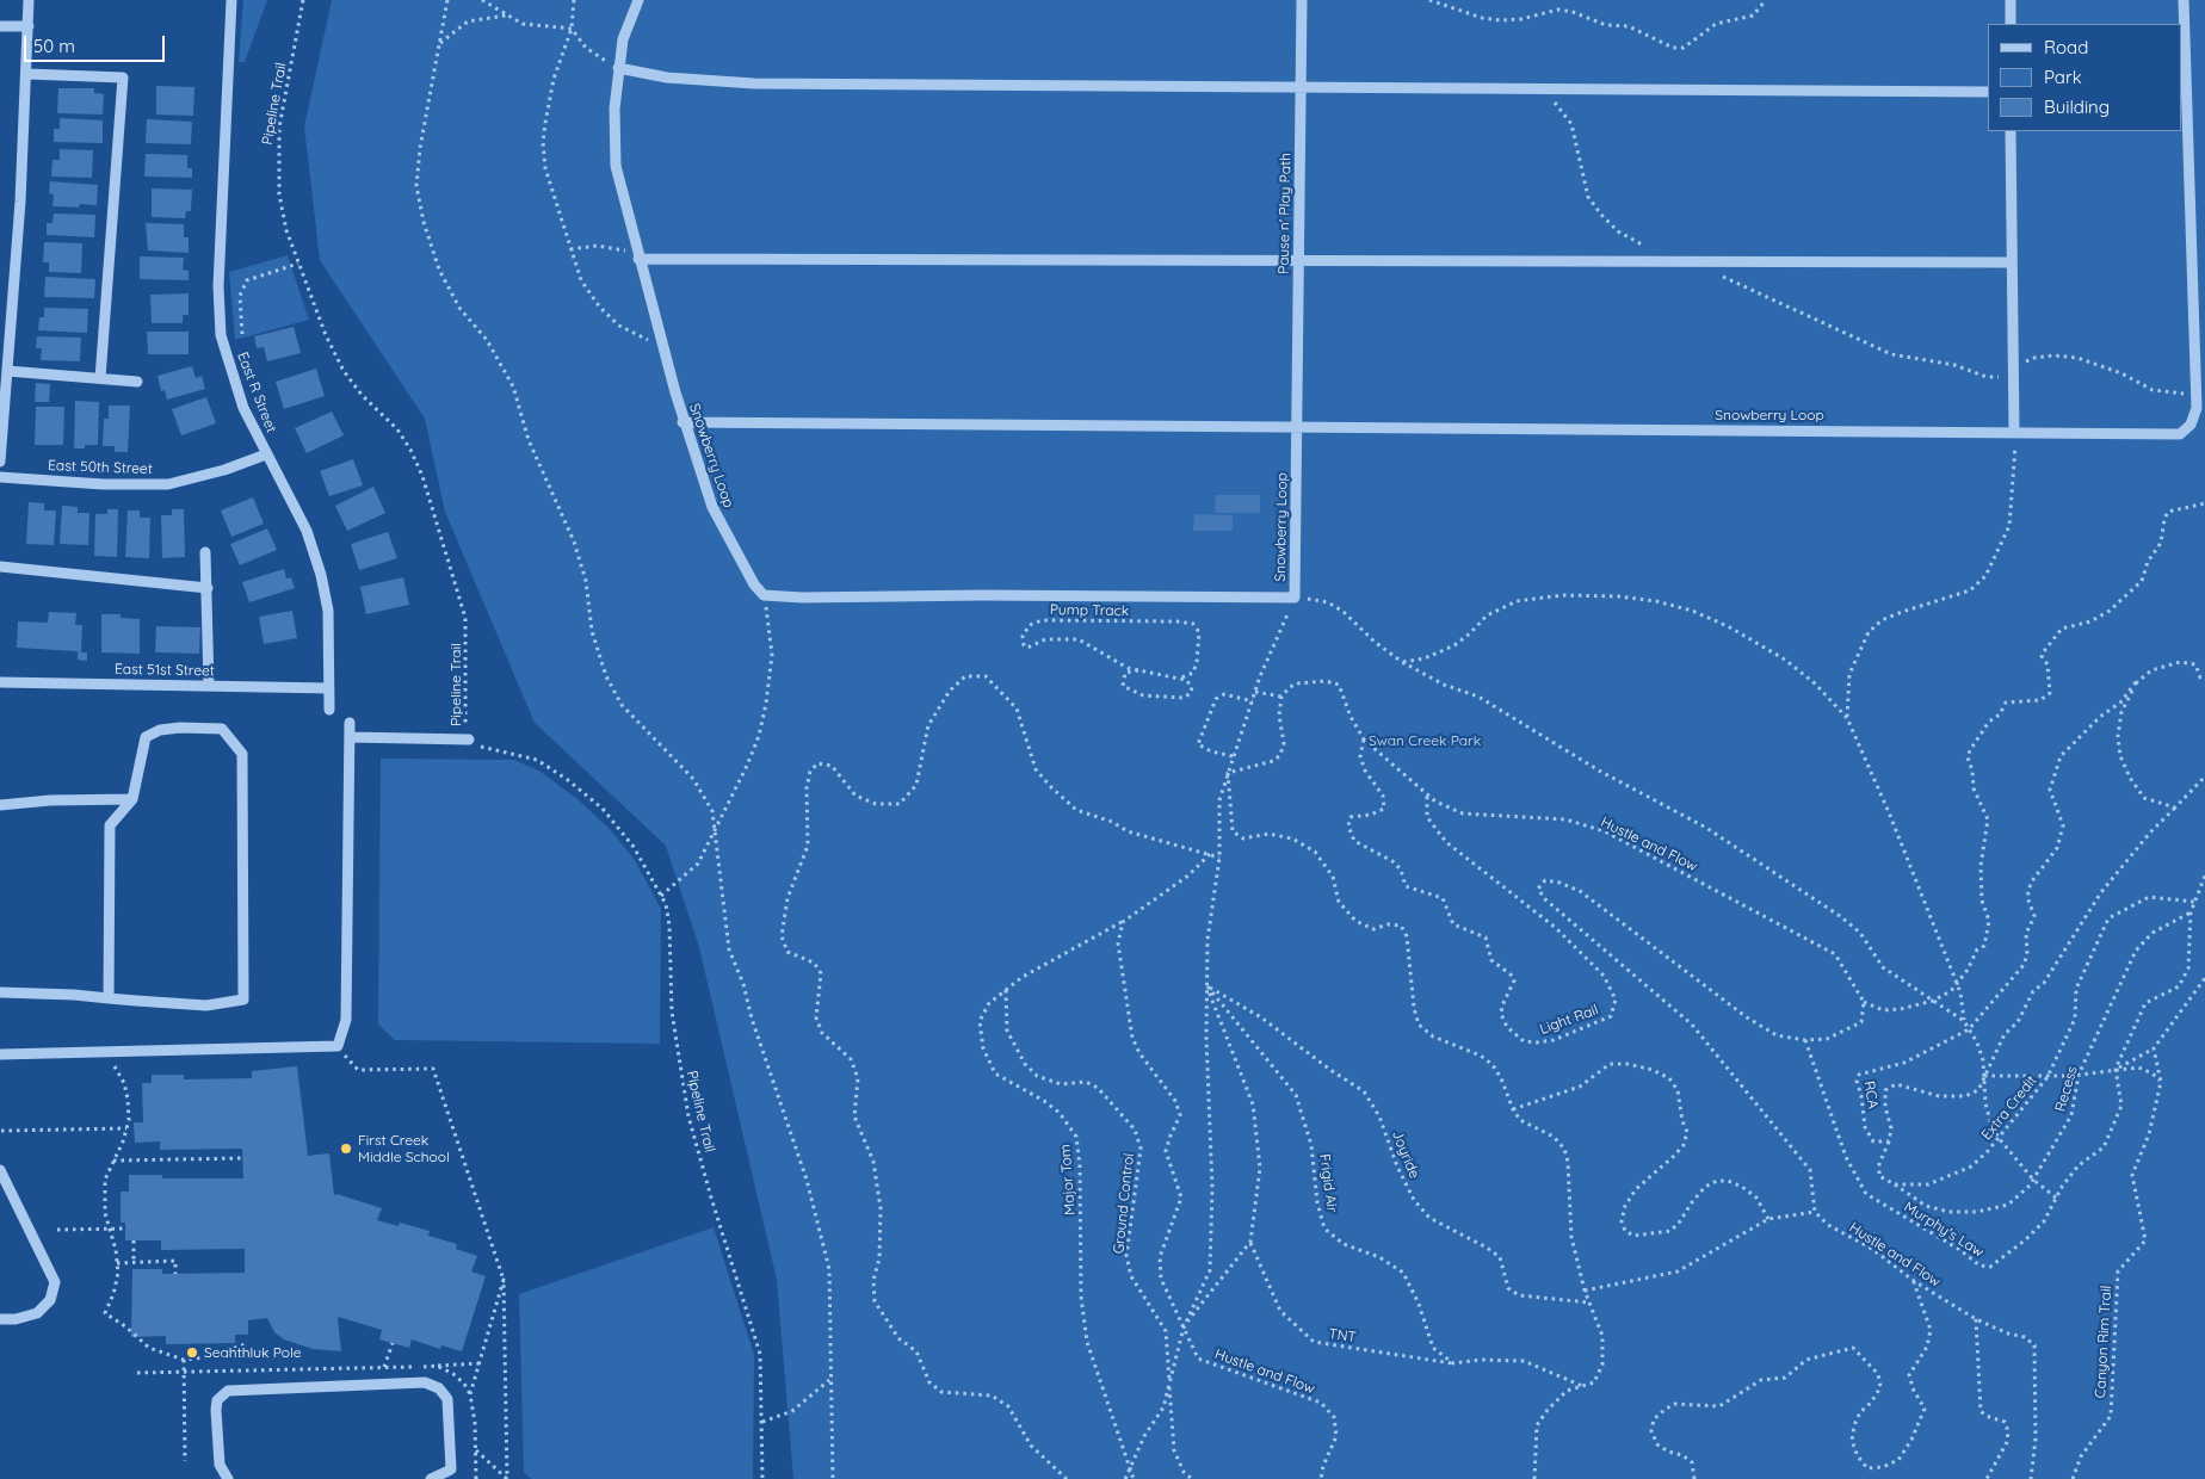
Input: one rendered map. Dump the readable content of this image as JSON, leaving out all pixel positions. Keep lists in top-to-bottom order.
{
  "streets": {
    "street": [
      "Pause n' Play Path",
      "East R Street",
      "Snowberry Loop",
      "East 50th Street",
      "East 51st Street"
    ],
    "path": [
      "Pipeline Trail",
      "Pump Track",
      "Hustle and Flow",
      "Light Rail",
      "Recess",
      "RCA",
      "Extra Credit",
      "Joyride",
      "Major Tom",
      "Frigid Air",
      "Ground Control",
      "Murphy's Law",
      "TNT",
      "Canyon Rim Trail"
    ]
  },
  "crossings": [
    ["Pause n' Play Path", "Snowberry Loop"],
    ["East R Street", "East 50th Street"],
    ["East R Street", "East 51st Street"],
    ["Hustle and Flow", "Light Rail"],
    ["Hustle and Flow", "Major Tom"],
    ["Recess", "Extra Credit"],
    ["Joyride", "Frigid Air"],
    ["Major Tom", "Ground Control"],
    ["Frigid Air", "TNT"]
  ],
  "parks": ["Swan Creek Park"],
  "places": ["First Creek Middle School", "Seahthluk Pole"],
  "legend": ["Road", "Park", "Building"],
  "scale_bar": "50 m"
}
